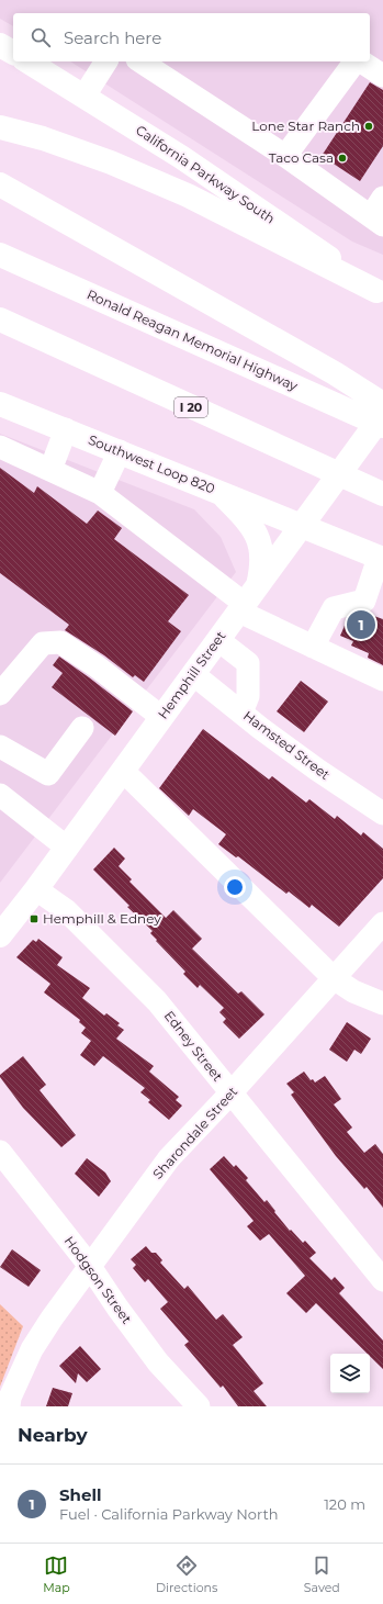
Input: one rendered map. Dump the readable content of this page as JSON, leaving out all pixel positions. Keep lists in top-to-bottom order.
{
  "streets": {
    "main road": [
      "California Parkway South",
      "Ronald Reagan Memorial Highway",
      "I 20",
      "Southwest Loop 820",
      "Hemphill Street"
    ],
    "street": [
      "Hamsted Street",
      "Edney Street",
      "Sharondale Street",
      "Hodgson Street"
    ]
  },
  "crossings": [
    ["Southwest Loop 820", "Hemphill Street"],
    ["Hemphill Street", "Hamsted Street"],
    ["Hemphill Street", "Edney Street"],
    ["Edney Street", "Sharondale Street"],
    ["Sharondale Street", "Hodgson Street"]
  ],
  "places": {
    "other": ["Lone Star Ranch", "Taco Casa"],
    "transit": ["Hemphill & Edney"]
  },
  "page": {
    "search": "Search here",
    "pins": "1",
    "heading": "Nearby",
    "list": [
      {
        "mark": "1",
        "name": "Shell",
        "note": "Fuel · California Parkway North",
        "value": "120 m"
      }
    ],
    "nav": ["Map", "Directions", "Saved"]
  }
}
